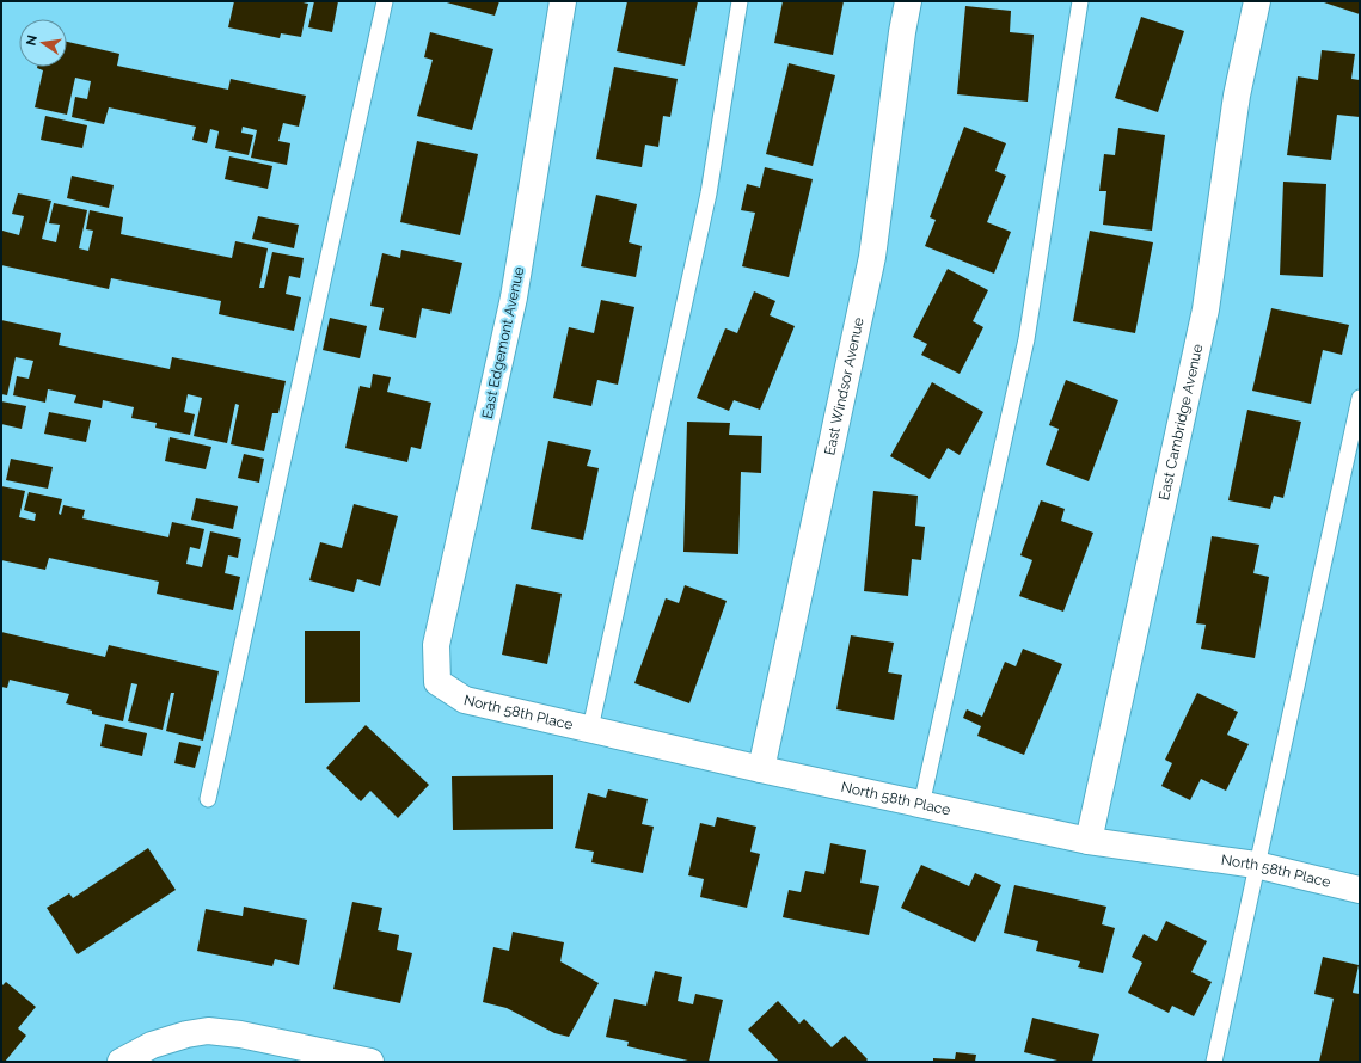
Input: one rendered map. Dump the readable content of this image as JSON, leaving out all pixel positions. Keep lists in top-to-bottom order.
{
  "streets": {
    "street": [
      "East Edgemont Avenue",
      "East Windsor Avenue",
      "East Cambridge Avenue",
      "North 58th Place"
    ]
  },
  "crossings": [
    ["East Edgemont Avenue", "North 58th Place"],
    ["East Windsor Avenue", "North 58th Place"],
    ["East Cambridge Avenue", "North 58th Place"]
  ],
  "north": "left"
}
